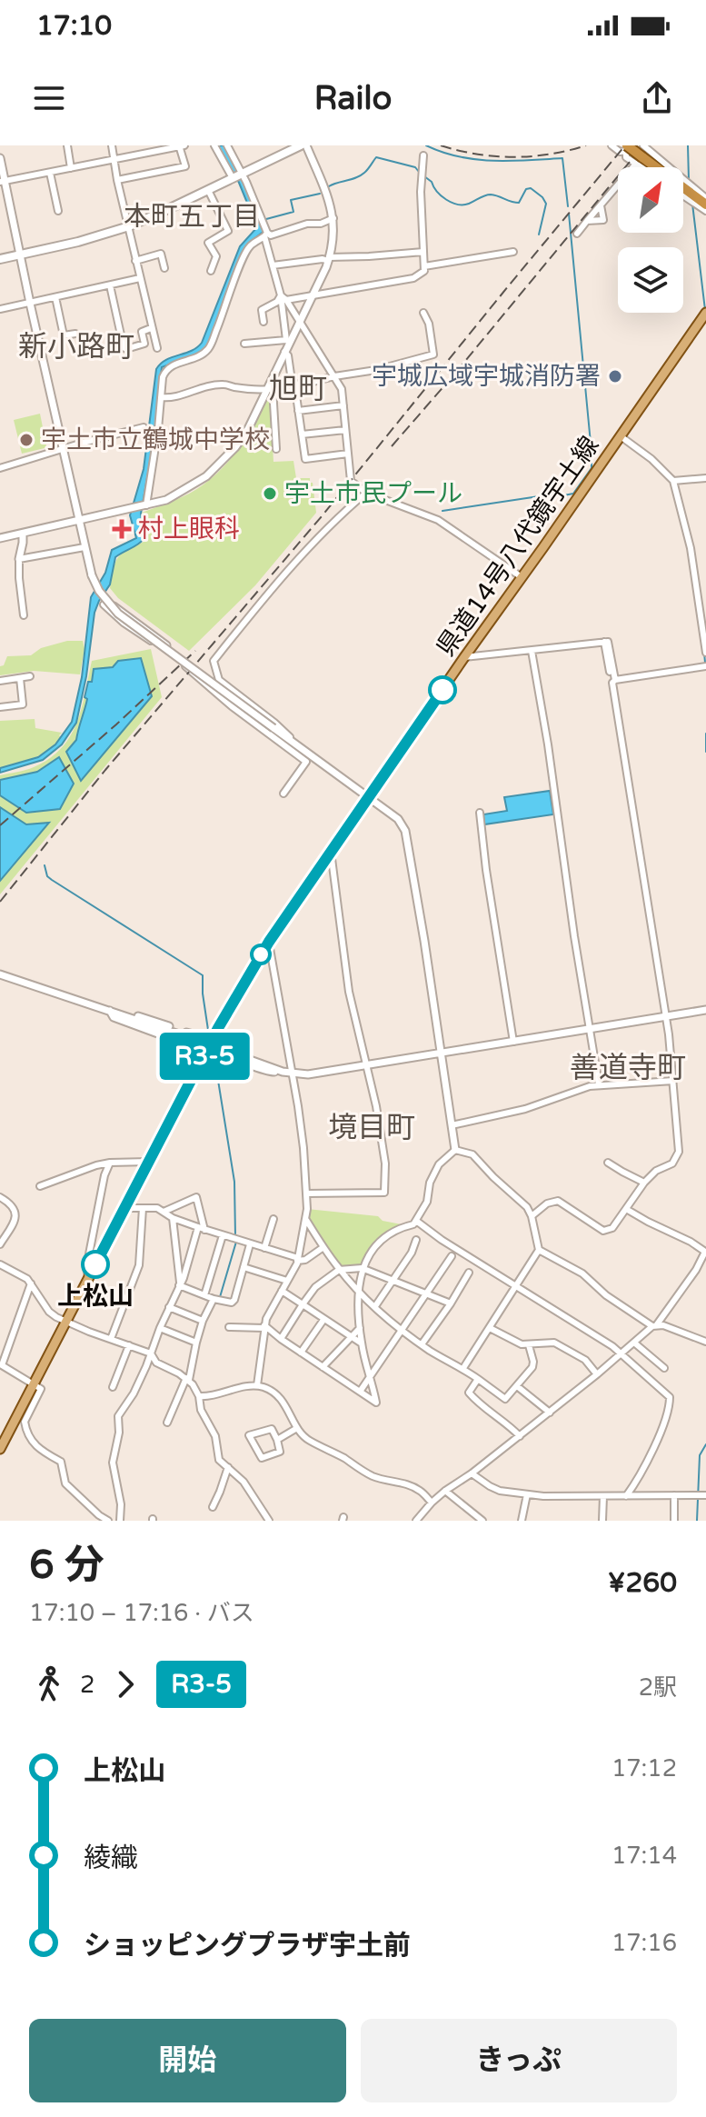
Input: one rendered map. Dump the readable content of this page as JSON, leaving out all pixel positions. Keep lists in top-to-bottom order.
{
  "streets": {
    "main road": ["県道14号八代鏡宇土線"]
  },
  "districts": [
    "本町五丁目",
    "新小路町",
    "旭町",
    "善道寺町",
    "境目町"
  ],
  "places": {
    "other": [
      "宇城広域宇城消防署",
      "宇土市立鶴城中学校",
      "宇土市民プール",
      "上松山"
    ],
    "health": ["村上眼科"]
  },
  "lines": ["bus line R3-5"],
  "north": "top right",
  "page": {
    "status": "17:10",
    "header": "Railo",
    "on_map": "R3-5",
    "heading": ["6 分", "17:10 – 17:16 · バス", "¥260"],
    "legs": ["2", "R3-5", "2駅"],
    "list": [
      {
        "name": "上松山",
        "value": "17:12"
      },
      {
        "name": "綾織",
        "value": "17:14"
      },
      {
        "name": "ショッピングプラザ宇土前",
        "value": "17:16"
      }
    ],
    "buttons": ["開始", "きっぷ"]
  }
}
